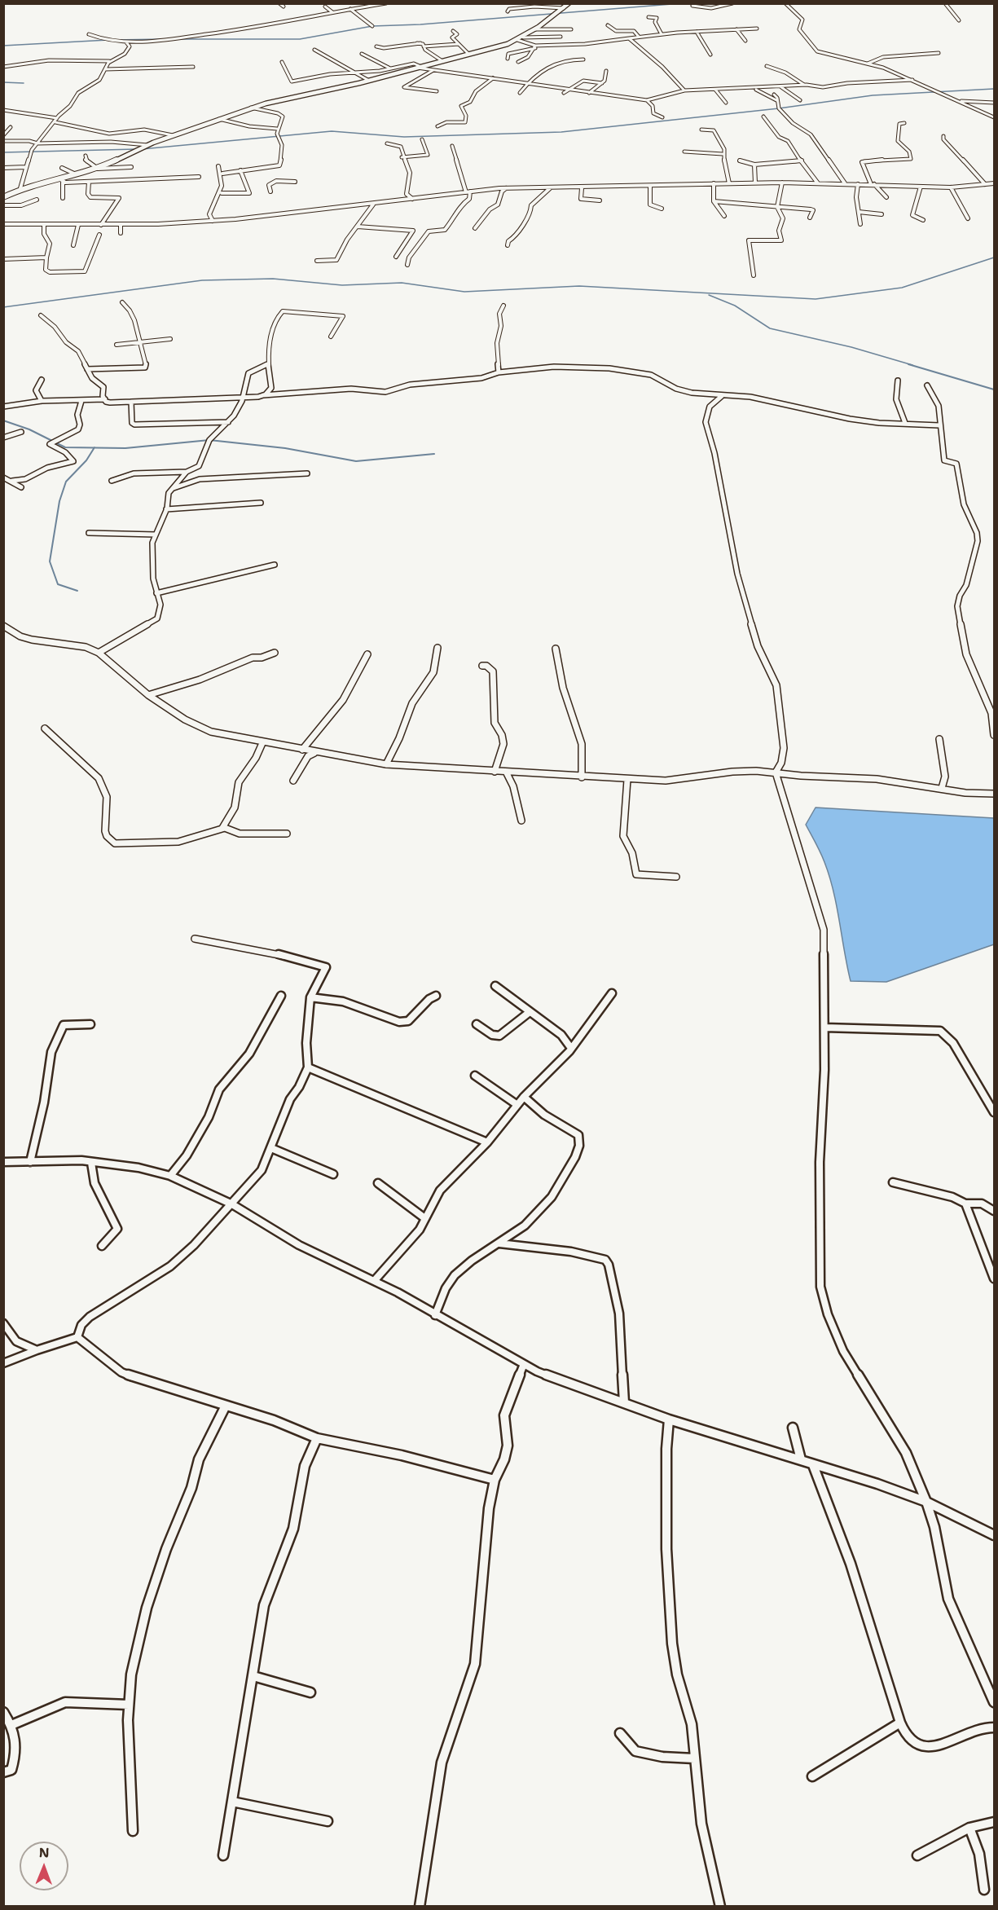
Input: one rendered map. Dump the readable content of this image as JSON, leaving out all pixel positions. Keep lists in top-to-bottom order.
{
  "north": "top"
}
